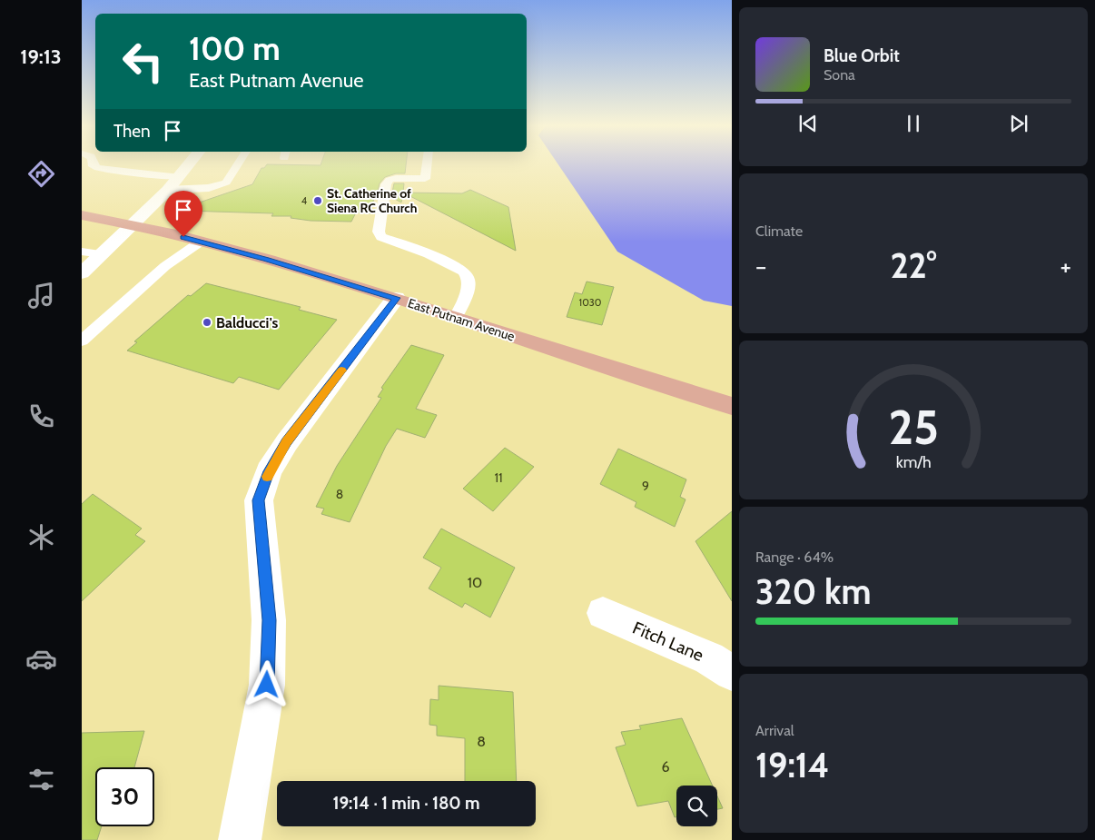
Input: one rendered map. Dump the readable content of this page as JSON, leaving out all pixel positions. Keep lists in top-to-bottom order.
{
  "streets": {
    "main road": ["East Putnam Avenue"],
    "street": ["Fitch Lane"]
  },
  "places": ["St. Catherine of Siena RC Church", "Balducci's"],
  "house_numbers": [
    "4",
    "1030",
    "11",
    "9",
    "8",
    "10",
    "8",
    "6"
  ],
  "page": {
    "tabs": "19:13",
    "turn": ["100 m", "East Putnam Avenue"],
    "song": ["Blue Orbit", "Sona"],
    "then": "Then",
    "tile": [
      "Climate",
      ["Range · 64%", "320 km"],
      ["Arrival", "19:14"]
    ],
    "heat": ["−", "22°", "+"],
    "limit": "30",
    "trip": "19:14 · 1 min · 180 m",
    "gauge": ["25", "km/h"]
  }
}
